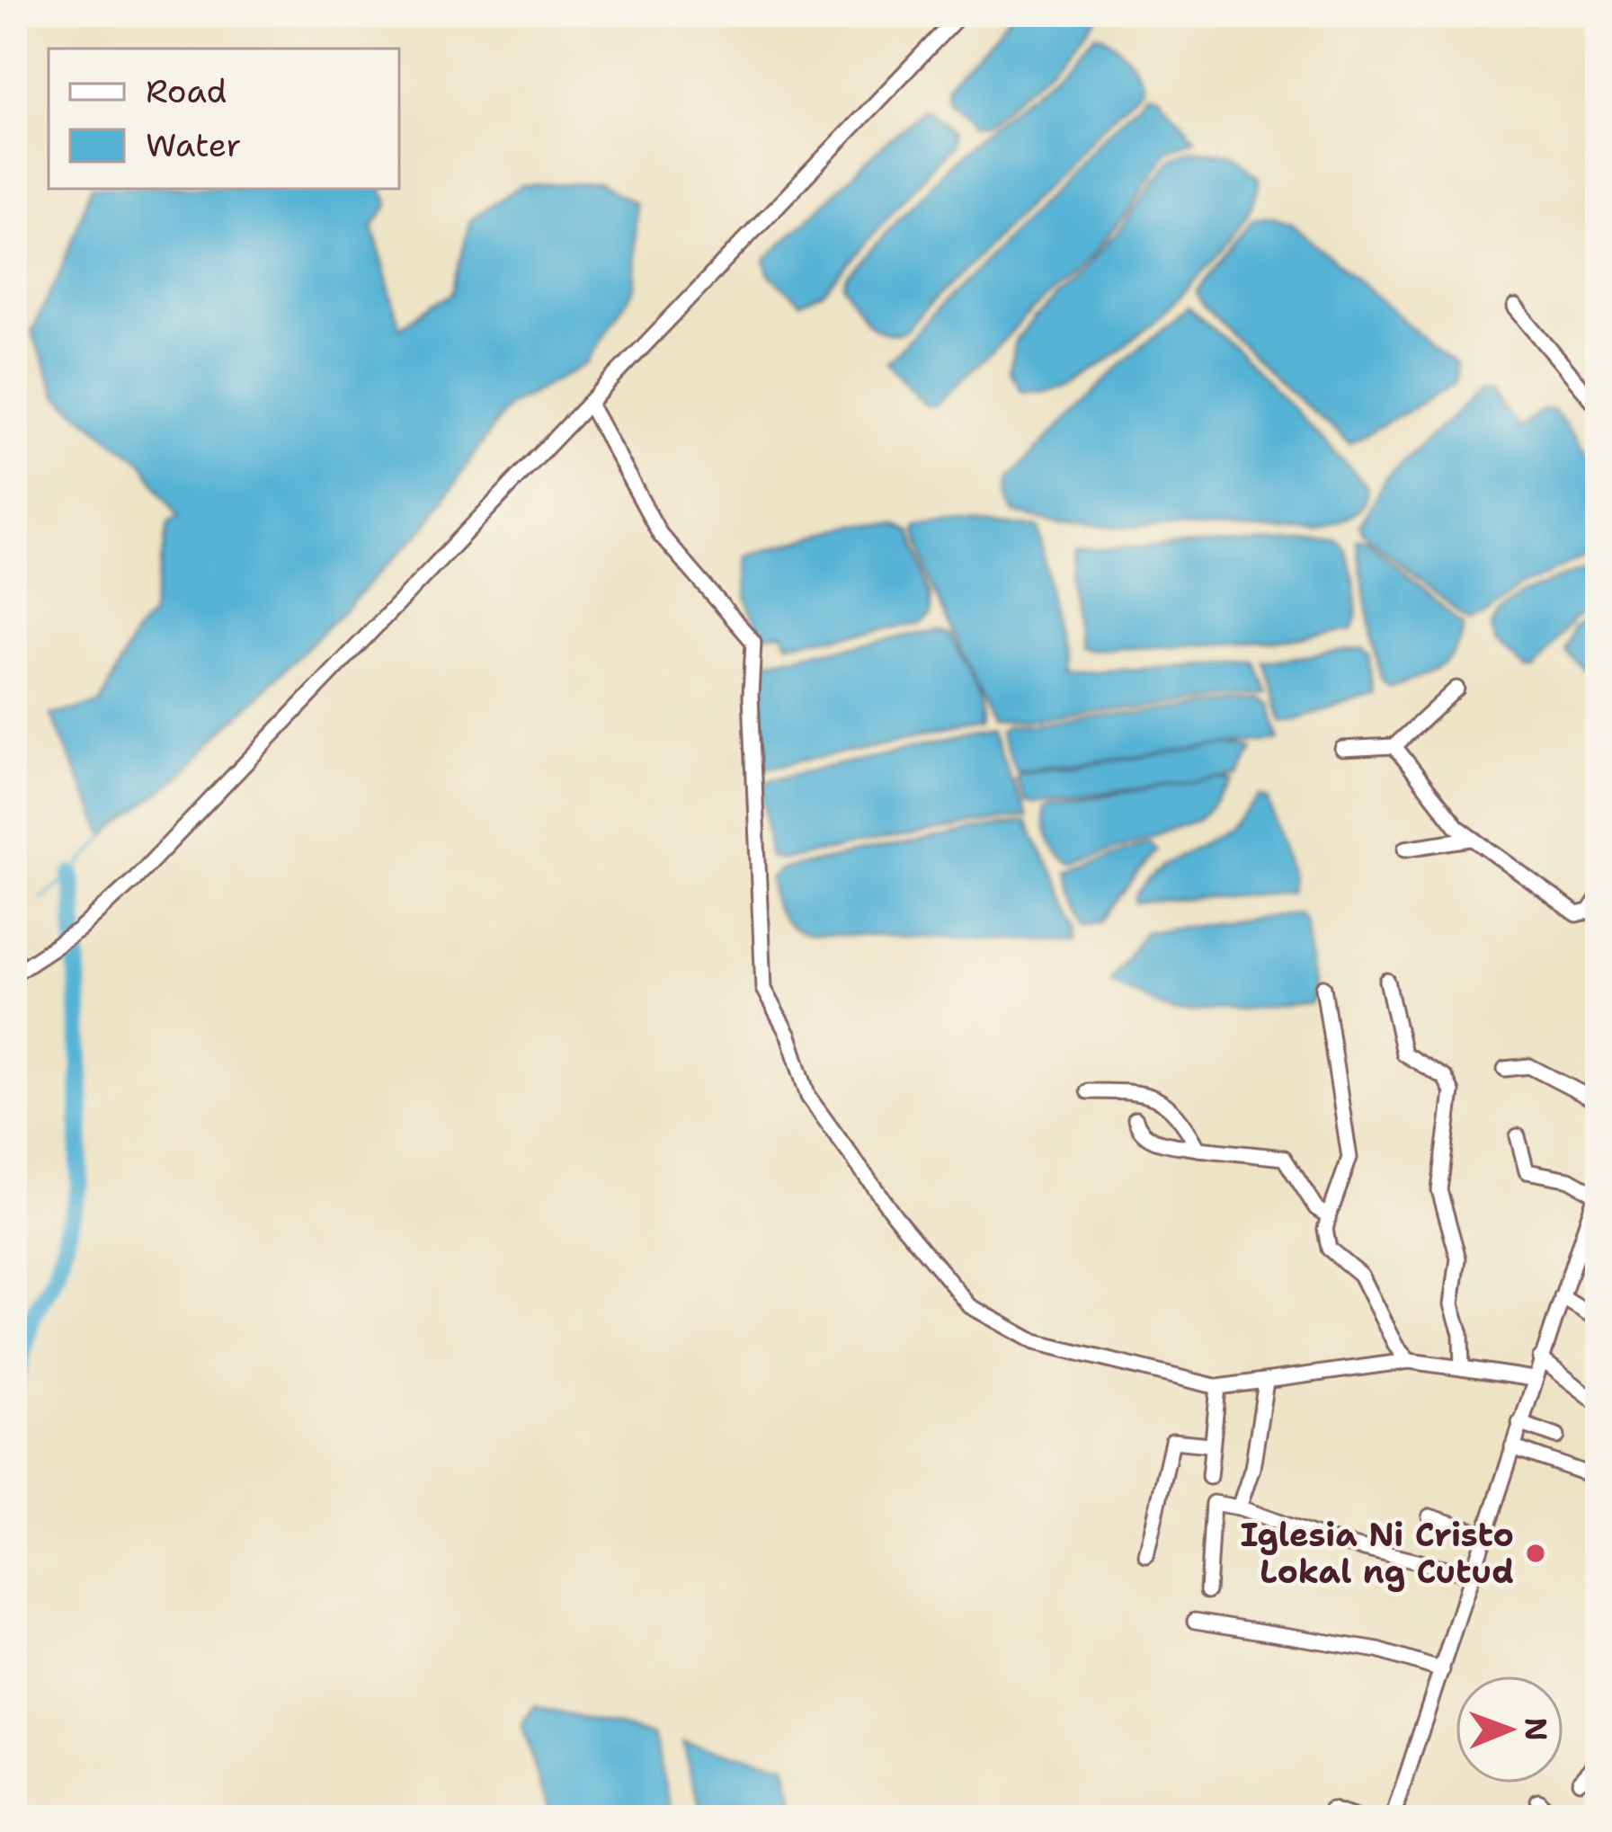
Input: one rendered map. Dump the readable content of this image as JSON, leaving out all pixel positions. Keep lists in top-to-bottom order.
{
  "places": ["Iglesia Ni Cristo Lokal ng Cutud"],
  "legend": ["Road", "Water"],
  "north": "right"
}
